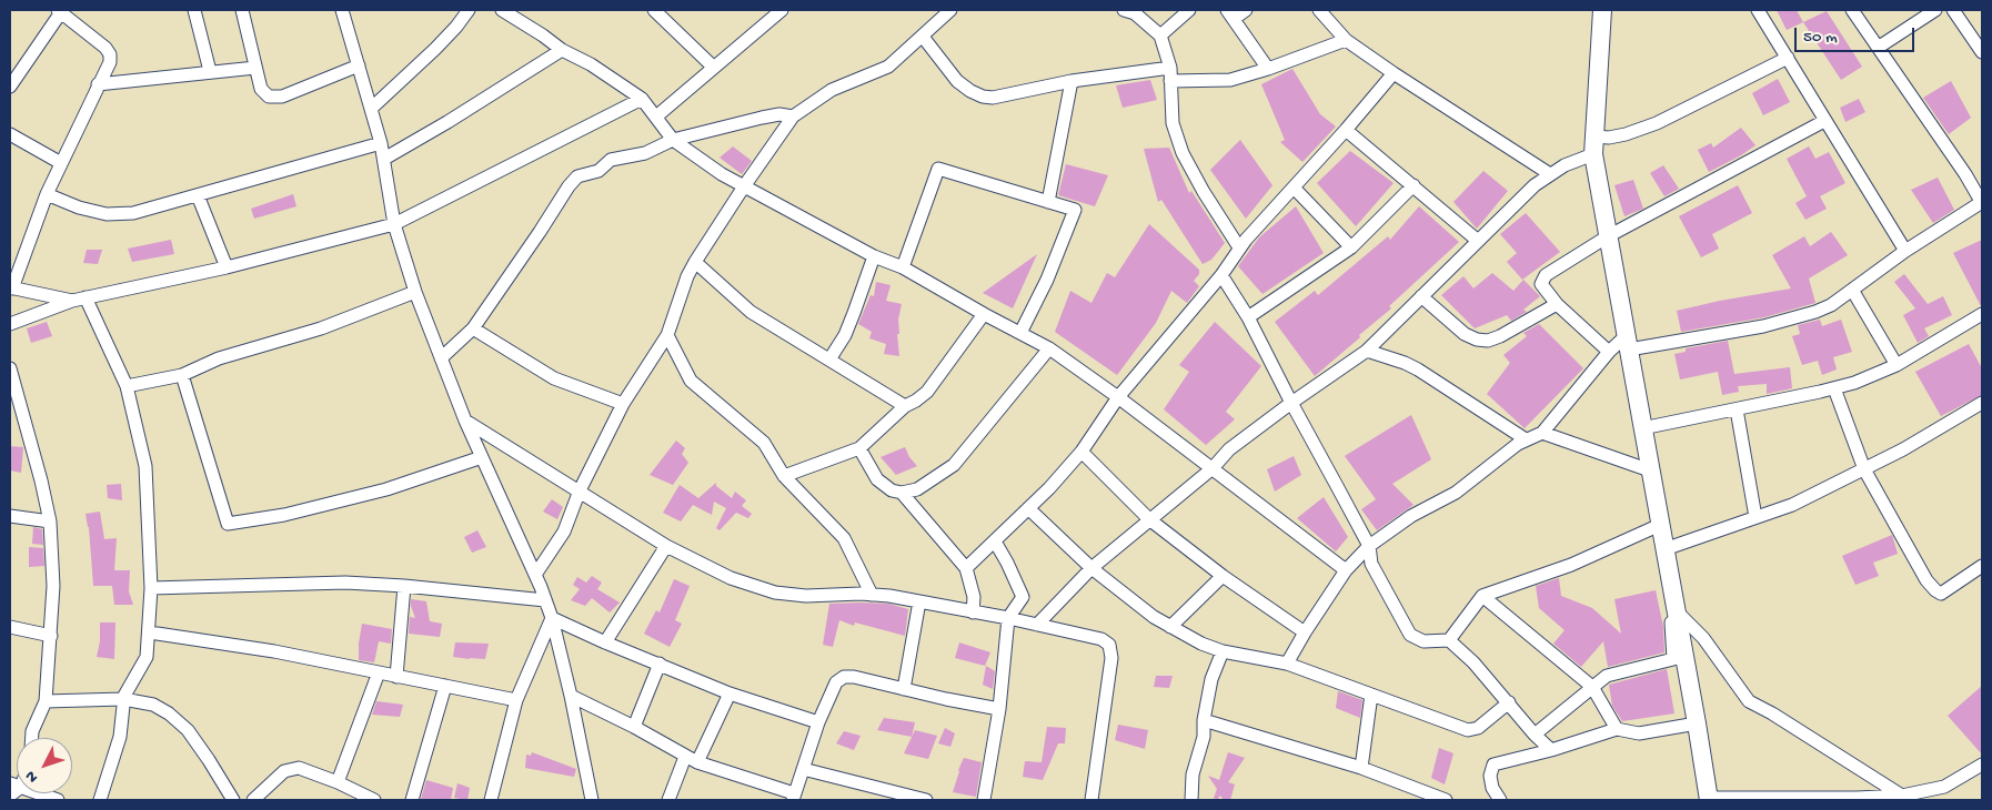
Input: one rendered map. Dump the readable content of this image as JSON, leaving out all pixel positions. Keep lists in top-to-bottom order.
{
  "scale_bar": "50 m",
  "north": "bottom left"
}
